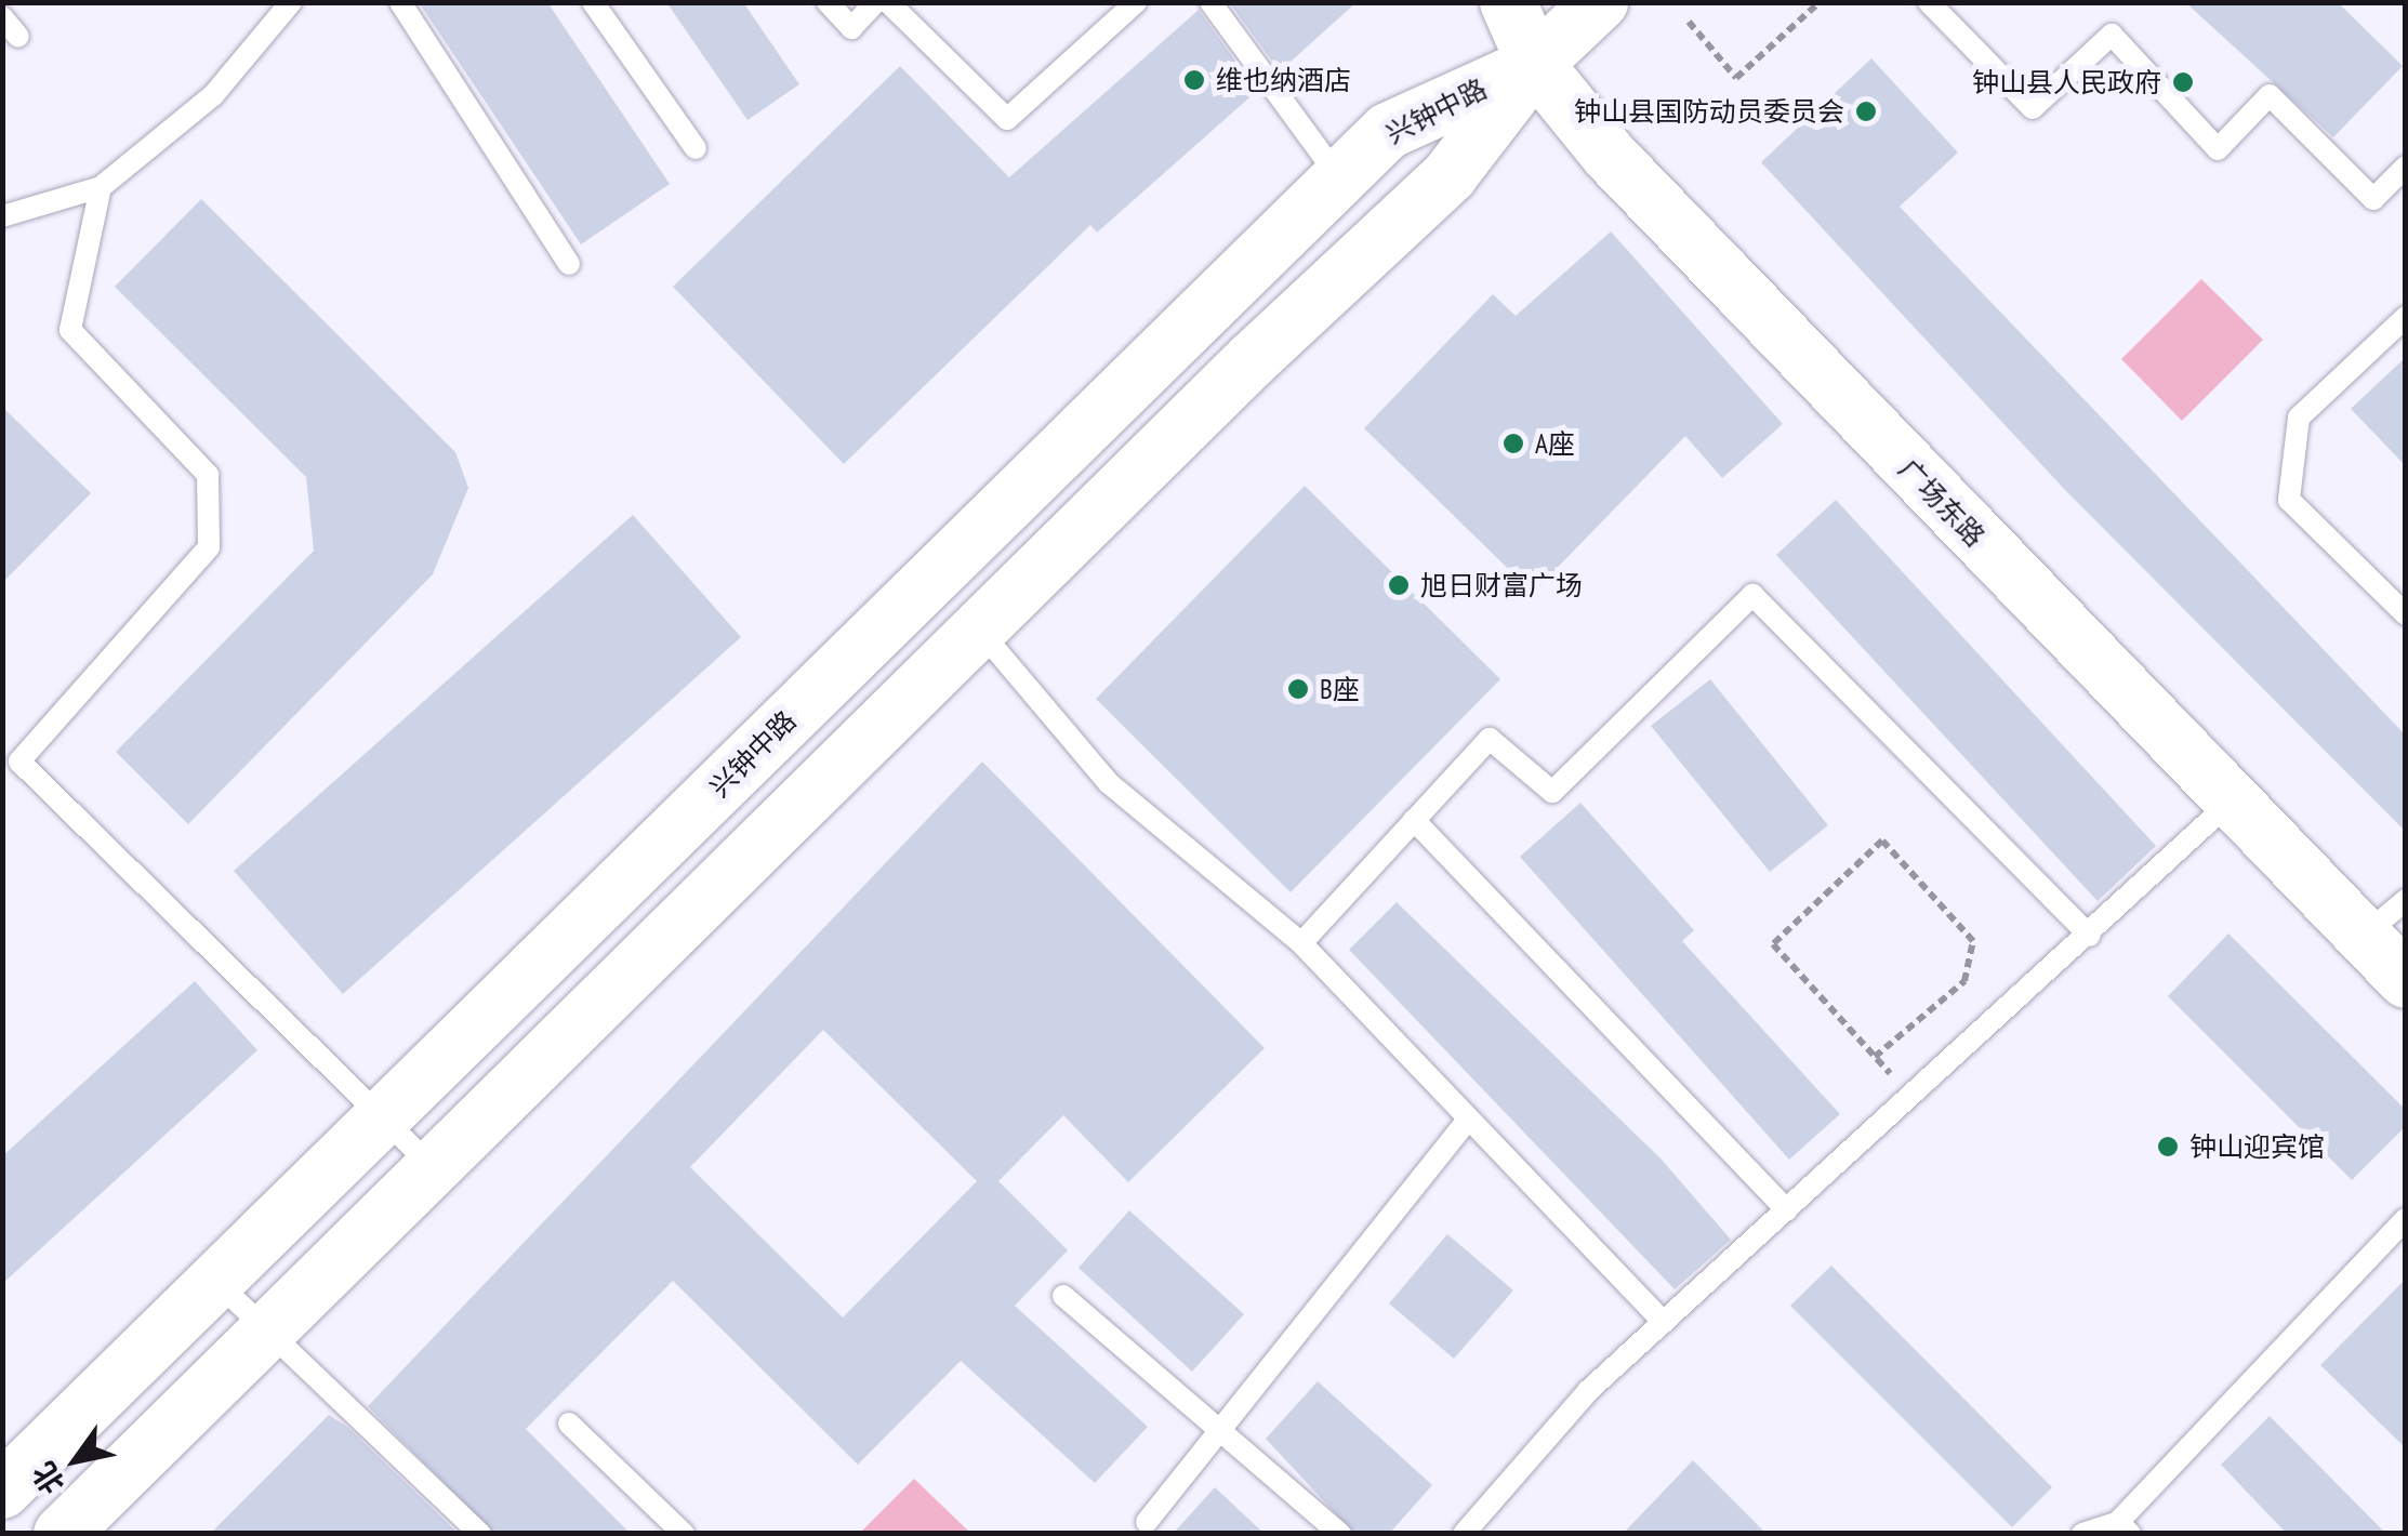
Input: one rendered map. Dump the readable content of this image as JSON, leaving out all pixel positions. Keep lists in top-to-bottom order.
{
  "streets": {
    "main road": ["兴钟中路", "广场东路"]
  },
  "crossings": [
    ["兴钟中路", "广场东路"]
  ],
  "places": [
    "维也纳酒店",
    "钟山县人民政府",
    "钟山县国防动员委员会",
    "A座",
    "旭日财富广场",
    "B座",
    "钟山迎宾馆"
  ],
  "north": "bottom left"
}
